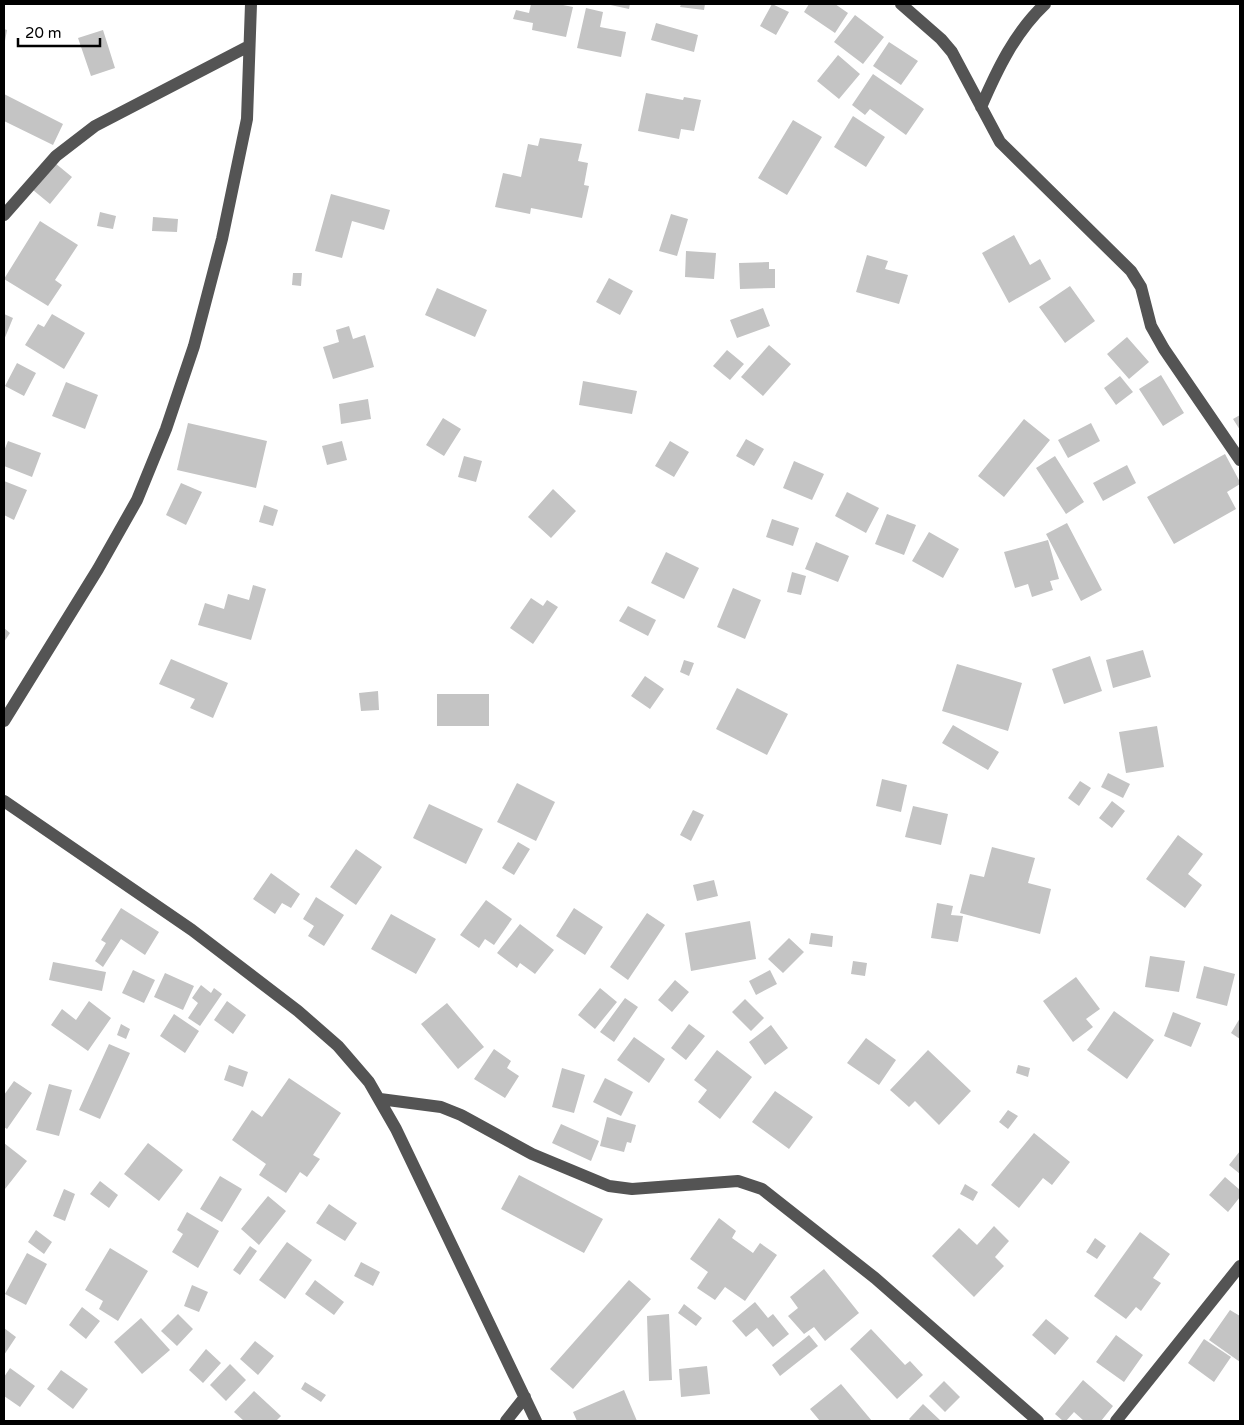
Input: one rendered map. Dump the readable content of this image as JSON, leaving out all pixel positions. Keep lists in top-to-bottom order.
{
  "scale_bar": "20 m"
}
